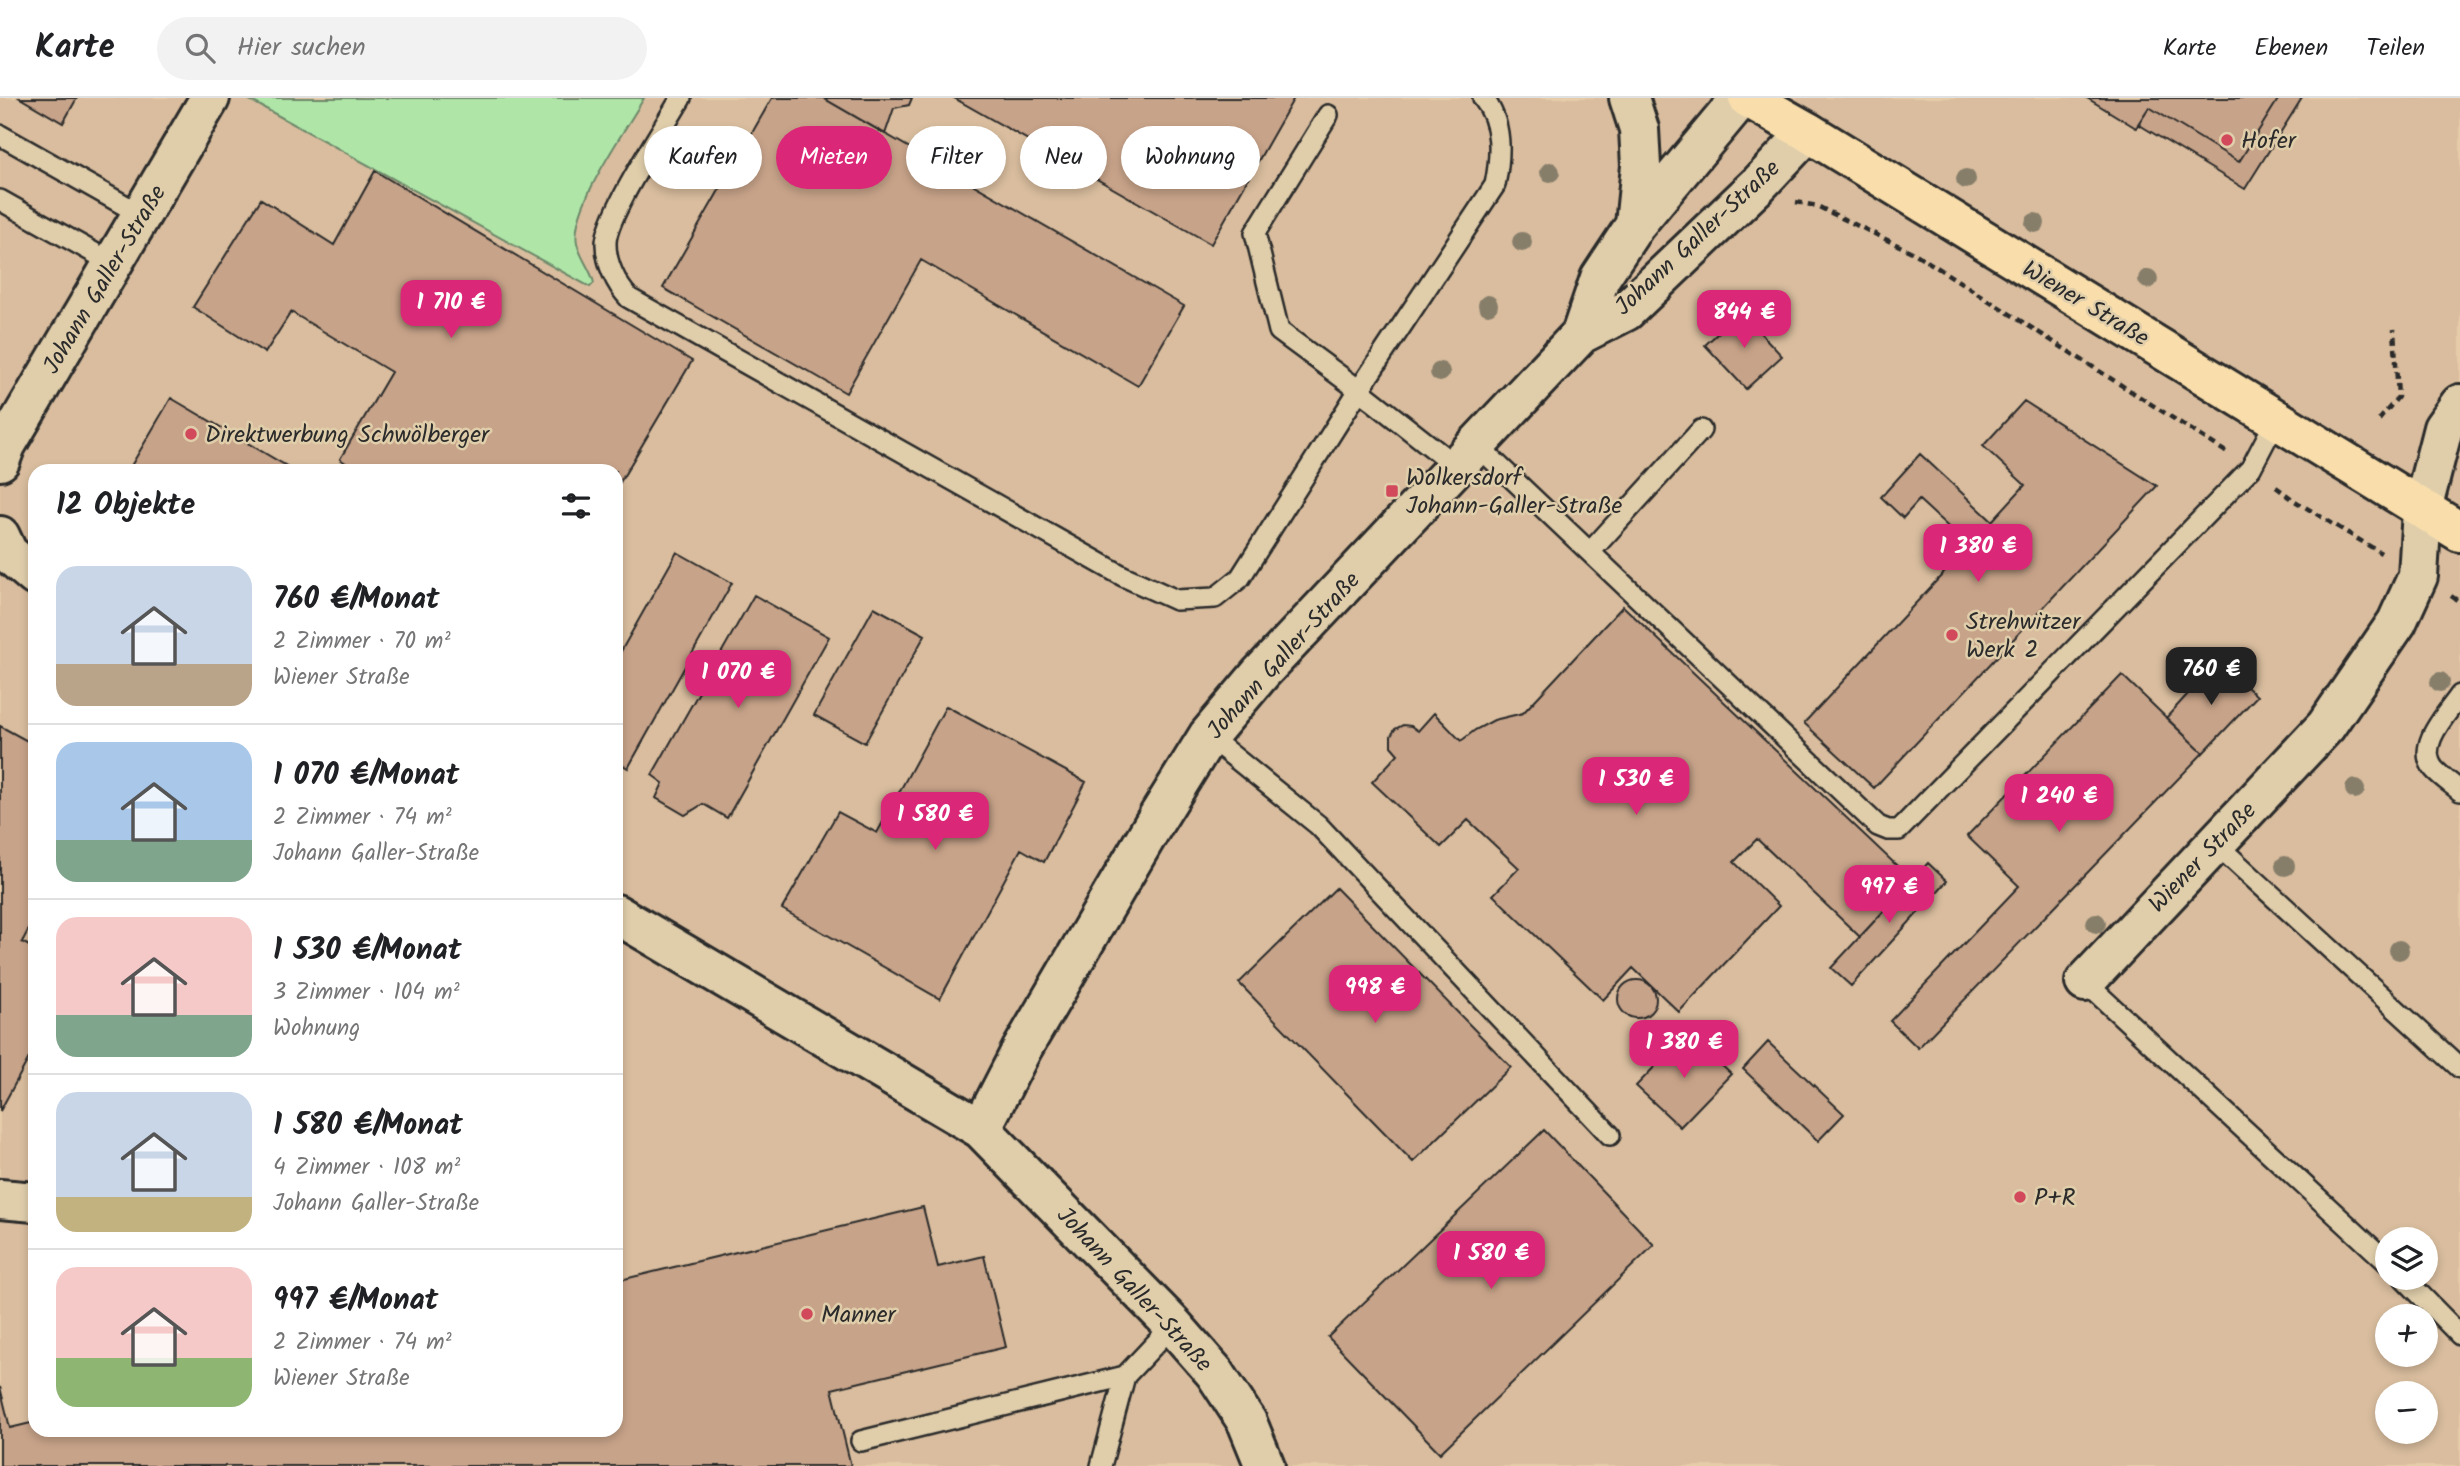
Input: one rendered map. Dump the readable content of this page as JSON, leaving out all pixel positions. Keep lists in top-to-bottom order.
{
  "streets": {
    "main road": ["Wiener Straße"],
    "street": ["Johann Galler-Straße"]
  },
  "crossings": [
    ["Johann Galler-Straße", "Wiener Straße"]
  ],
  "places": {
    "other": [
      "Hofer",
      "Direktwerbung Schwölberger",
      "Strehwitzer Werk 2",
      "P+R",
      "Manner"
    ],
    "transit": ["Wolkersdorf Johann-Galler-Straße"]
  },
  "page": {
    "header": "Karte",
    "search": "Hier suchen",
    "nav": ["Karte", "Ebenen", "Teilen"],
    "chip": [
      "Kaufen",
      "Mieten",
      "Filter",
      "Neu",
      "Wohnung"
    ],
    "price": [
      "1 710 €",
      "844 €",
      "1 380 €",
      "760 €",
      "1 070 €",
      "1 530 €",
      "1 240 €",
      "1 580 €",
      "997 €",
      "998 €",
      "1 380 €",
      "1 580 €"
    ],
    "heading": "12 Objekte",
    "list": [
      {
        "name": "760 €/Monat",
        "note": "2 Zimmer · 70 m² · Wiener Straße"
      },
      {
        "name": "1 070 €/Monat",
        "note": "2 Zimmer · 74 m² · Johann Galler-Straße"
      },
      {
        "name": "1 530 €/Monat",
        "note": "3 Zimmer · 104 m² · Wohnung"
      },
      {
        "name": "1 580 €/Monat",
        "note": "4 Zimmer · 108 m² · Johann Galler-Straße"
      },
      {
        "name": "997 €/Monat",
        "note": "2 Zimmer · 74 m² · Wiener Straße"
      }
    ],
    "map_buttons": ["+", "−"]
  }
}
